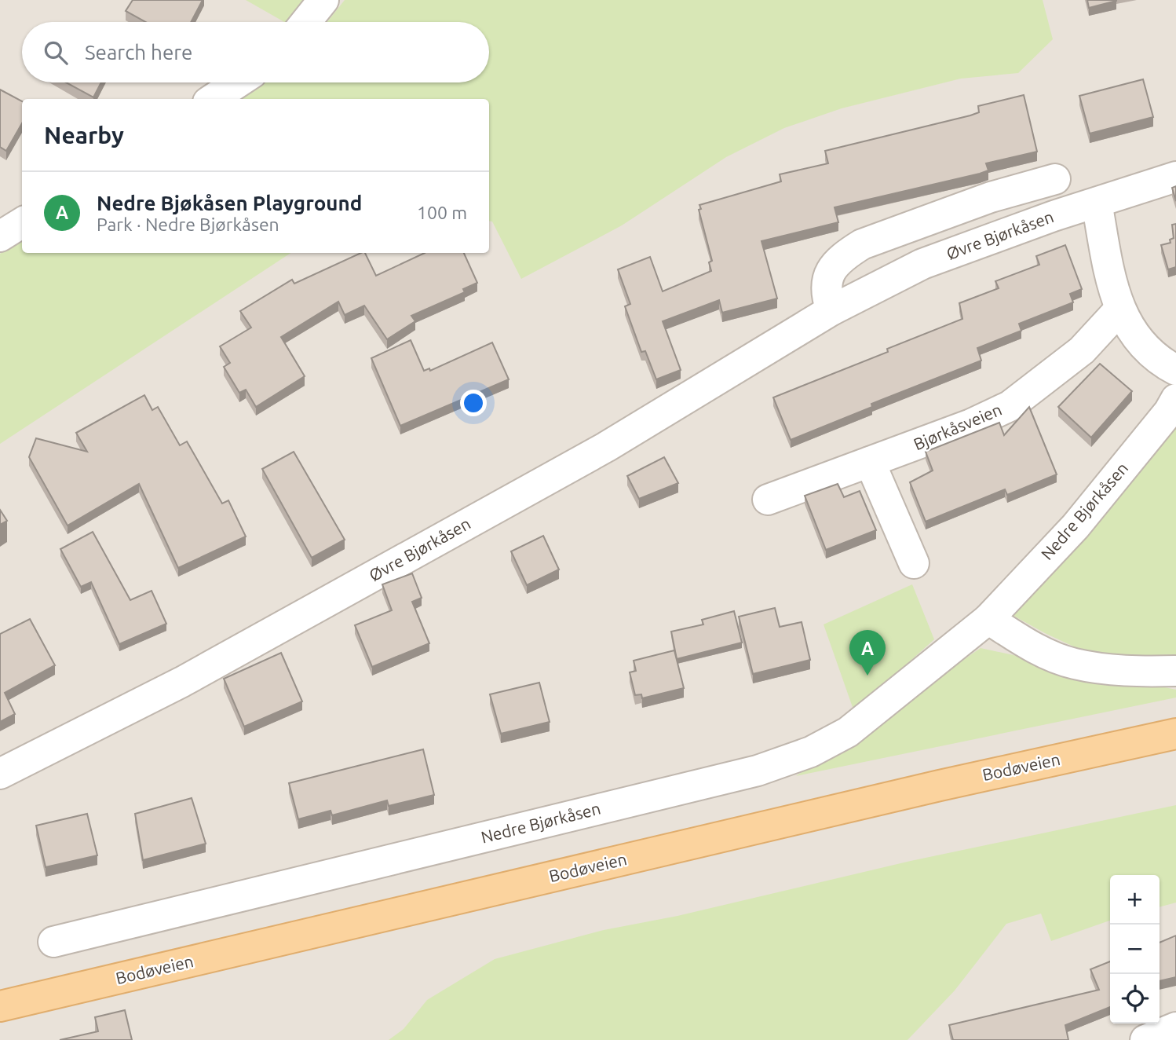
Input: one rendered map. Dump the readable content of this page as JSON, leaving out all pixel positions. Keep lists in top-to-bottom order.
{
  "streets": {
    "main road": ["Bodøveien"],
    "street": ["Øvre Bjørkåsen", "Bjørkåsveien", "Nedre Bjørkåsen"]
  },
  "page": {
    "search": "Search here",
    "heading": "Nearby",
    "list": [
      {
        "mark": "A",
        "name": "Nedre Bjøkåsen Playground",
        "note": "Park · Nedre Bjørkåsen",
        "value": "100 m"
      }
    ],
    "pins": "A",
    "map_buttons": ["+", "−"]
  }
}
